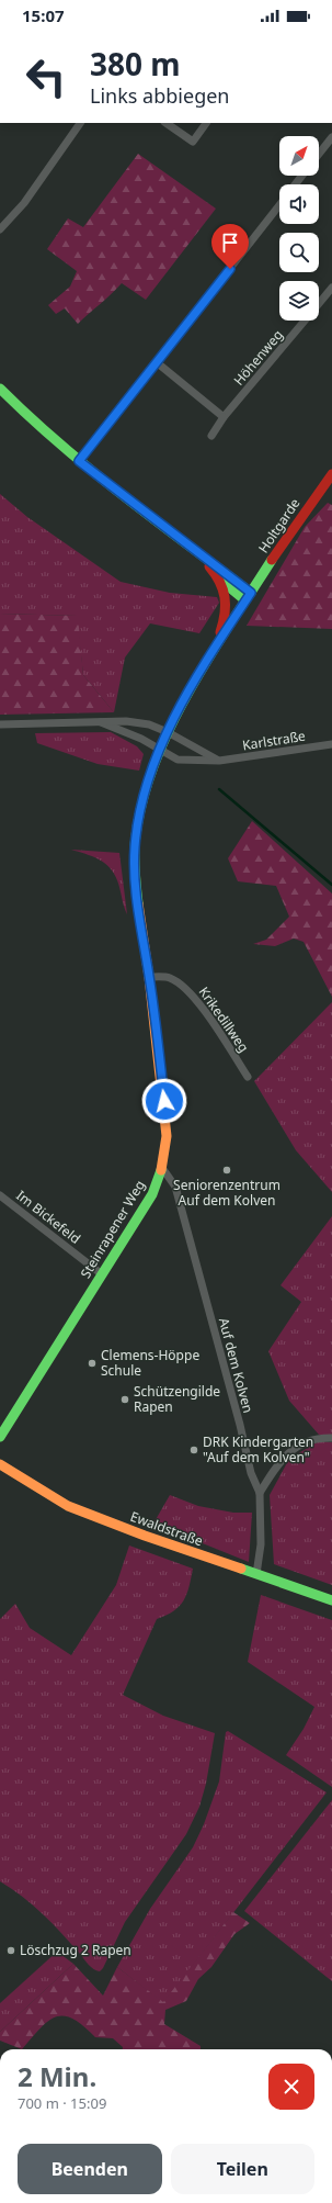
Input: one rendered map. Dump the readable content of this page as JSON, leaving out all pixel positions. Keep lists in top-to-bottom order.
{
  "streets": {
    "street": [
      "Höhenweg",
      "Holtgarde",
      "Karlstraße",
      "Krikedillweg",
      "Im Bickefeld",
      "Steinrapener Weg",
      "Auf dem Kolven",
      "Ewaldstraße"
    ]
  },
  "crossings": [
    ["Holtgarde", "Steinrapener Weg"],
    ["Karlstraße", "Steinrapener Weg"],
    ["Krikedillweg", "Steinrapener Weg"],
    ["Im Bickefeld", "Steinrapener Weg"],
    ["Steinrapener Weg", "Auf dem Kolven"],
    ["Auf dem Kolven", "Ewaldstraße"]
  ],
  "places": [
    "Seniorenzentrum Auf dem Kolven",
    "Clemens-Höppe Schule",
    "Schützengilde Rapen",
    "DRK Kindergarten \"Auf dem Kolven\"",
    "Löschzug 2 Rapen"
  ],
  "north": "top right",
  "page": {
    "status": "15:07",
    "turn": ["380 m", "Links abbiegen"],
    "heading": ["2 Min.", "700 m · 15:09"],
    "buttons": ["Beenden", "Teilen"]
  }
}
